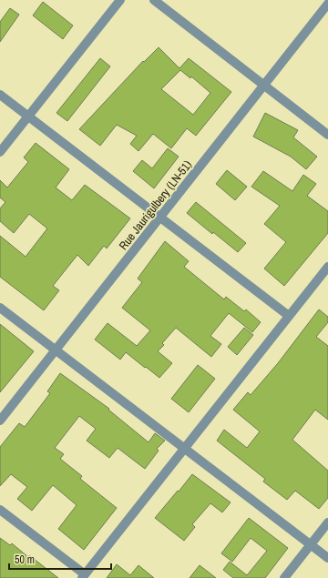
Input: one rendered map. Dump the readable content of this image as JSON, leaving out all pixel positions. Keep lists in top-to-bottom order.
{
  "streets": {
    "street": ["Rue Jaurigulbery (LN-51)"]
  },
  "scale_bar": "50 m"
}
